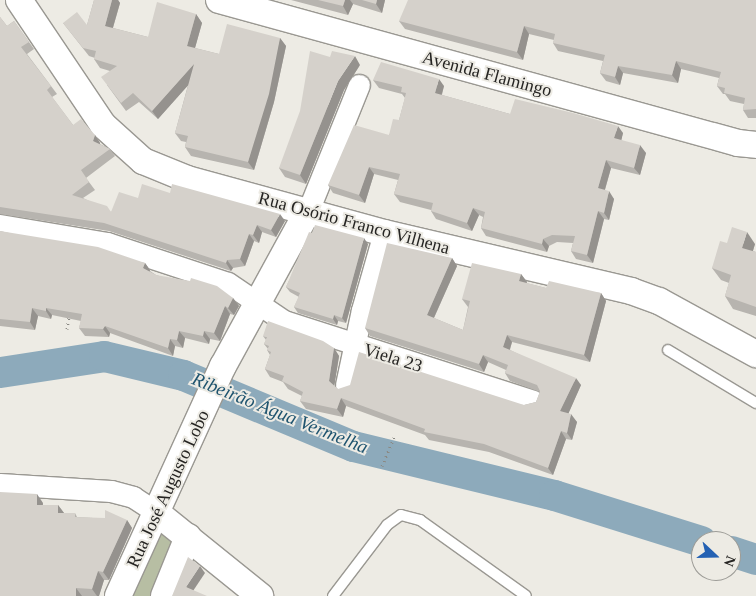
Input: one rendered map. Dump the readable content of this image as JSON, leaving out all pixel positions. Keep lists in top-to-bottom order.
{
  "streets": {
    "street": [
      "Avenida Flamingo",
      "Rua Osório Franco Vilhena",
      "Viela 23",
      "Rua José Augusto Lobo"
    ]
  },
  "crossings": [
    ["Rua Osório Franco Vilhena", "Rua José Augusto Lobo"],
    ["Viela 23", "Rua José Augusto Lobo"]
  ],
  "water": ["Ribeirão Água Vermelha"],
  "north": "right"
}
